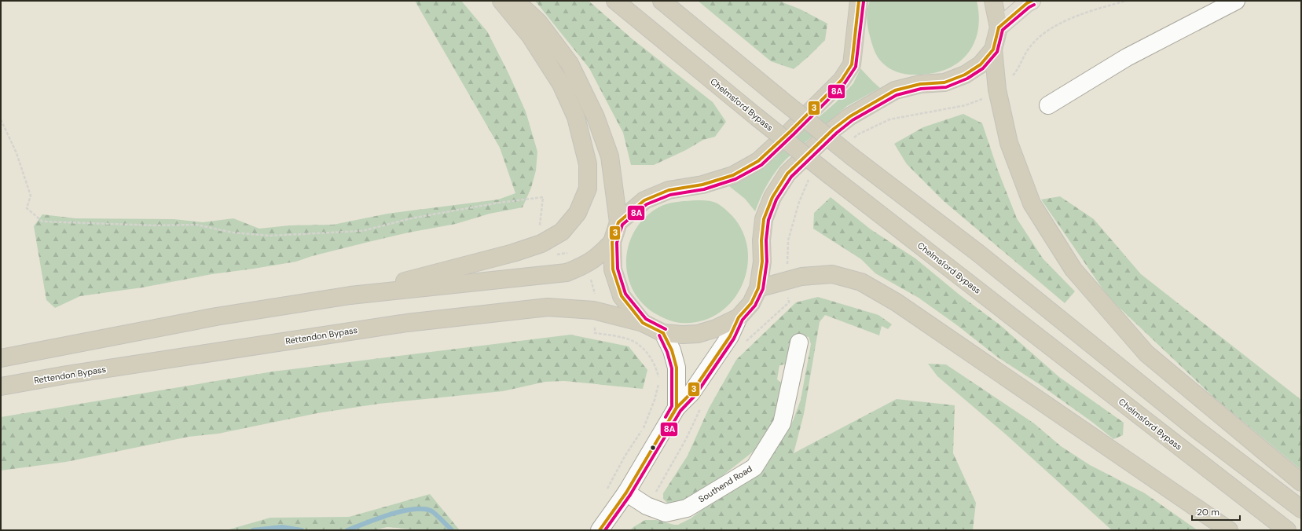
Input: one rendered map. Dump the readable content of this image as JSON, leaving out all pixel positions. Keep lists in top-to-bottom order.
{
  "streets": {
    "highway": ["Chelmsford Bypass", "Rettendon Bypass"],
    "street": ["Southend Road"]
  },
  "lines": ["transit line 3", "transit line 8A"],
  "scale_bar": "20 m"
}
